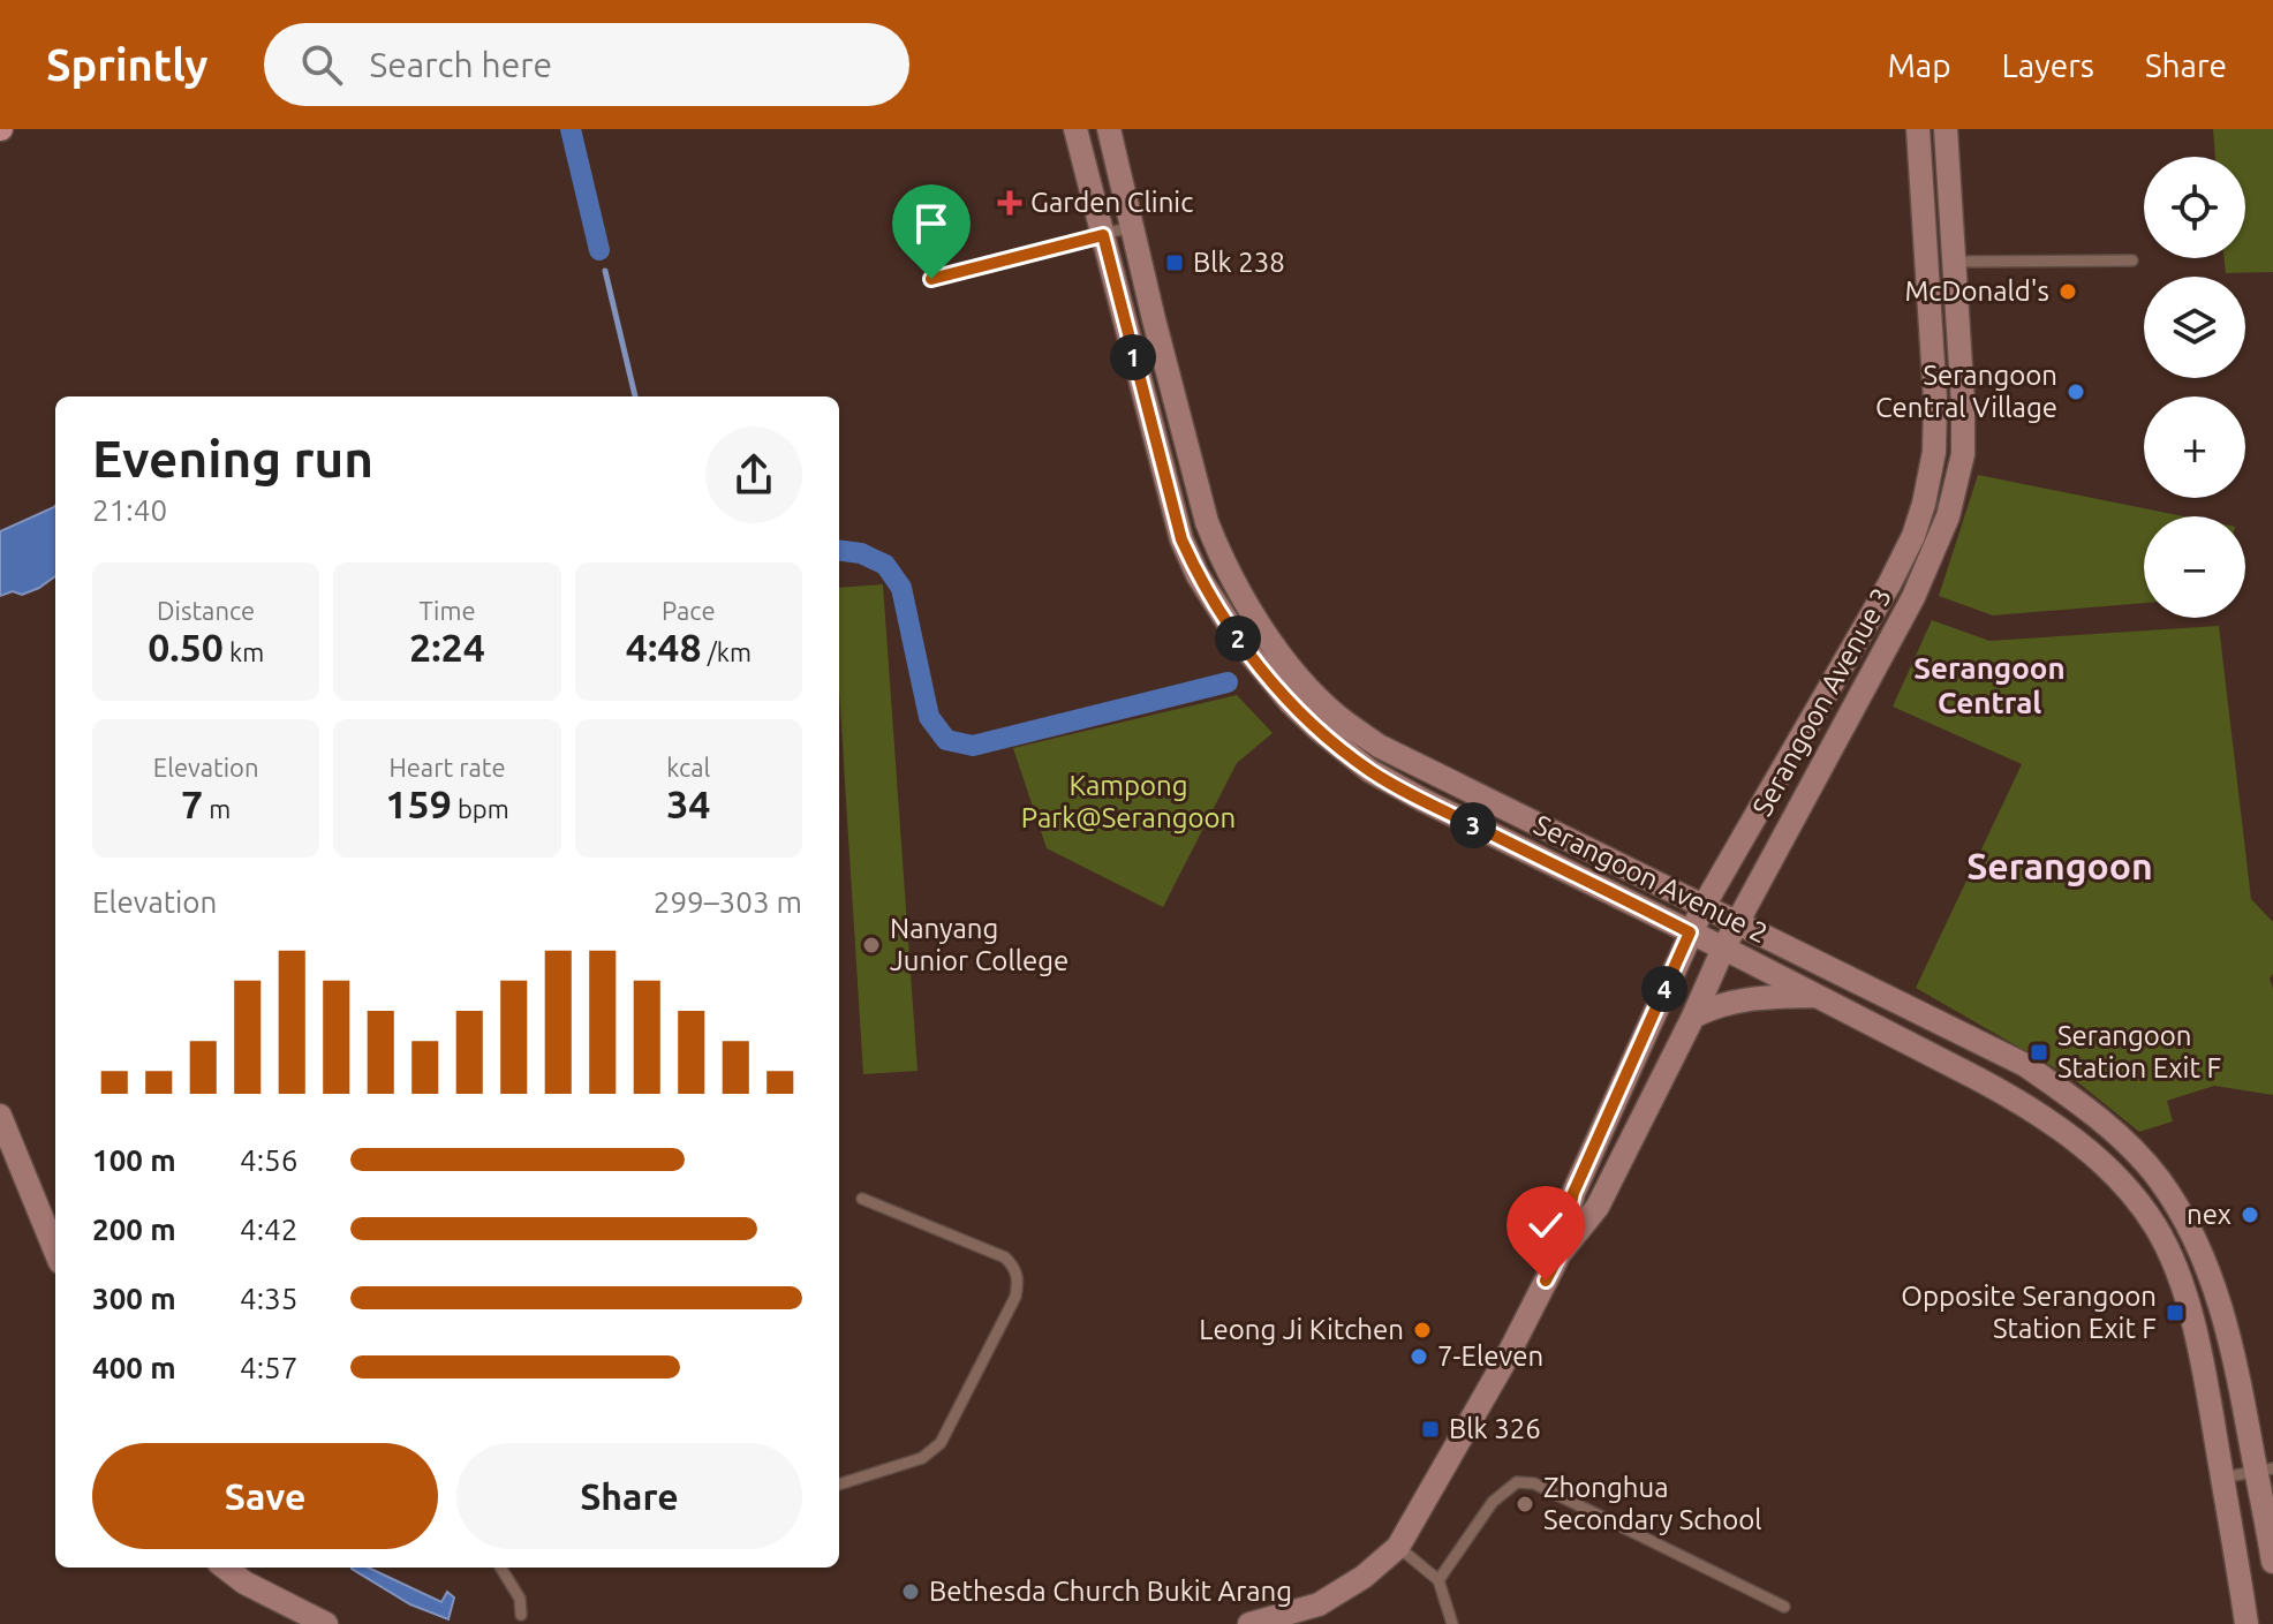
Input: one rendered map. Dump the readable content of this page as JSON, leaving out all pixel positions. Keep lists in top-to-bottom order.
{
  "streets": {
    "main road": ["Serangoon Avenue 3", "Serangoon Avenue 2"]
  },
  "crossings": [
    ["Serangoon Avenue 3", "Serangoon Avenue 2"]
  ],
  "districts": ["Serangoon Central", "Serangoon"],
  "parks": ["Kampong Park@Serangoon"],
  "places": {
    "health": ["Garden Clinic"],
    "transit": [
      "Blk 238",
      "Serangoon Station Exit F",
      "Opposite Serangoon Station Exit F",
      "Blk 326"
    ],
    "other": [
      "McDonald's",
      "Serangoon Central Village",
      "Nanyang Junior College",
      "nex",
      "Leong Ji Kitchen",
      "7-Eleven",
      "Zhonghua Secondary School",
      "Bethesda Church Bukit Arang"
    ]
  },
  "page": {
    "header": "Sprintly",
    "search": "Search here",
    "nav": ["Map", "Layers", "Share"],
    "map_buttons": ["+", "−"],
    "pins": [
      "1",
      "2",
      "3",
      "4"
    ],
    "heading": ["Evening run", "21:40"],
    "stats": [
      ["Distance", "0.50 km"],
      ["Time", "2:24"],
      ["Pace", "4:48 /km"],
      ["Elevation", "7 m"],
      ["Heart rate", "159 bpm"],
      ["kcal", "34"]
    ],
    "chart": ["Elevation", "299–303 m"],
    "list": [
      {
        "name": "100 m",
        "note": "4:56"
      },
      {
        "name": "200 m",
        "note": "4:42"
      },
      {
        "name": "300 m",
        "note": "4:35"
      },
      {
        "name": "400 m",
        "note": "4:57"
      }
    ],
    "buttons": ["Save", "Share"]
  }
}
